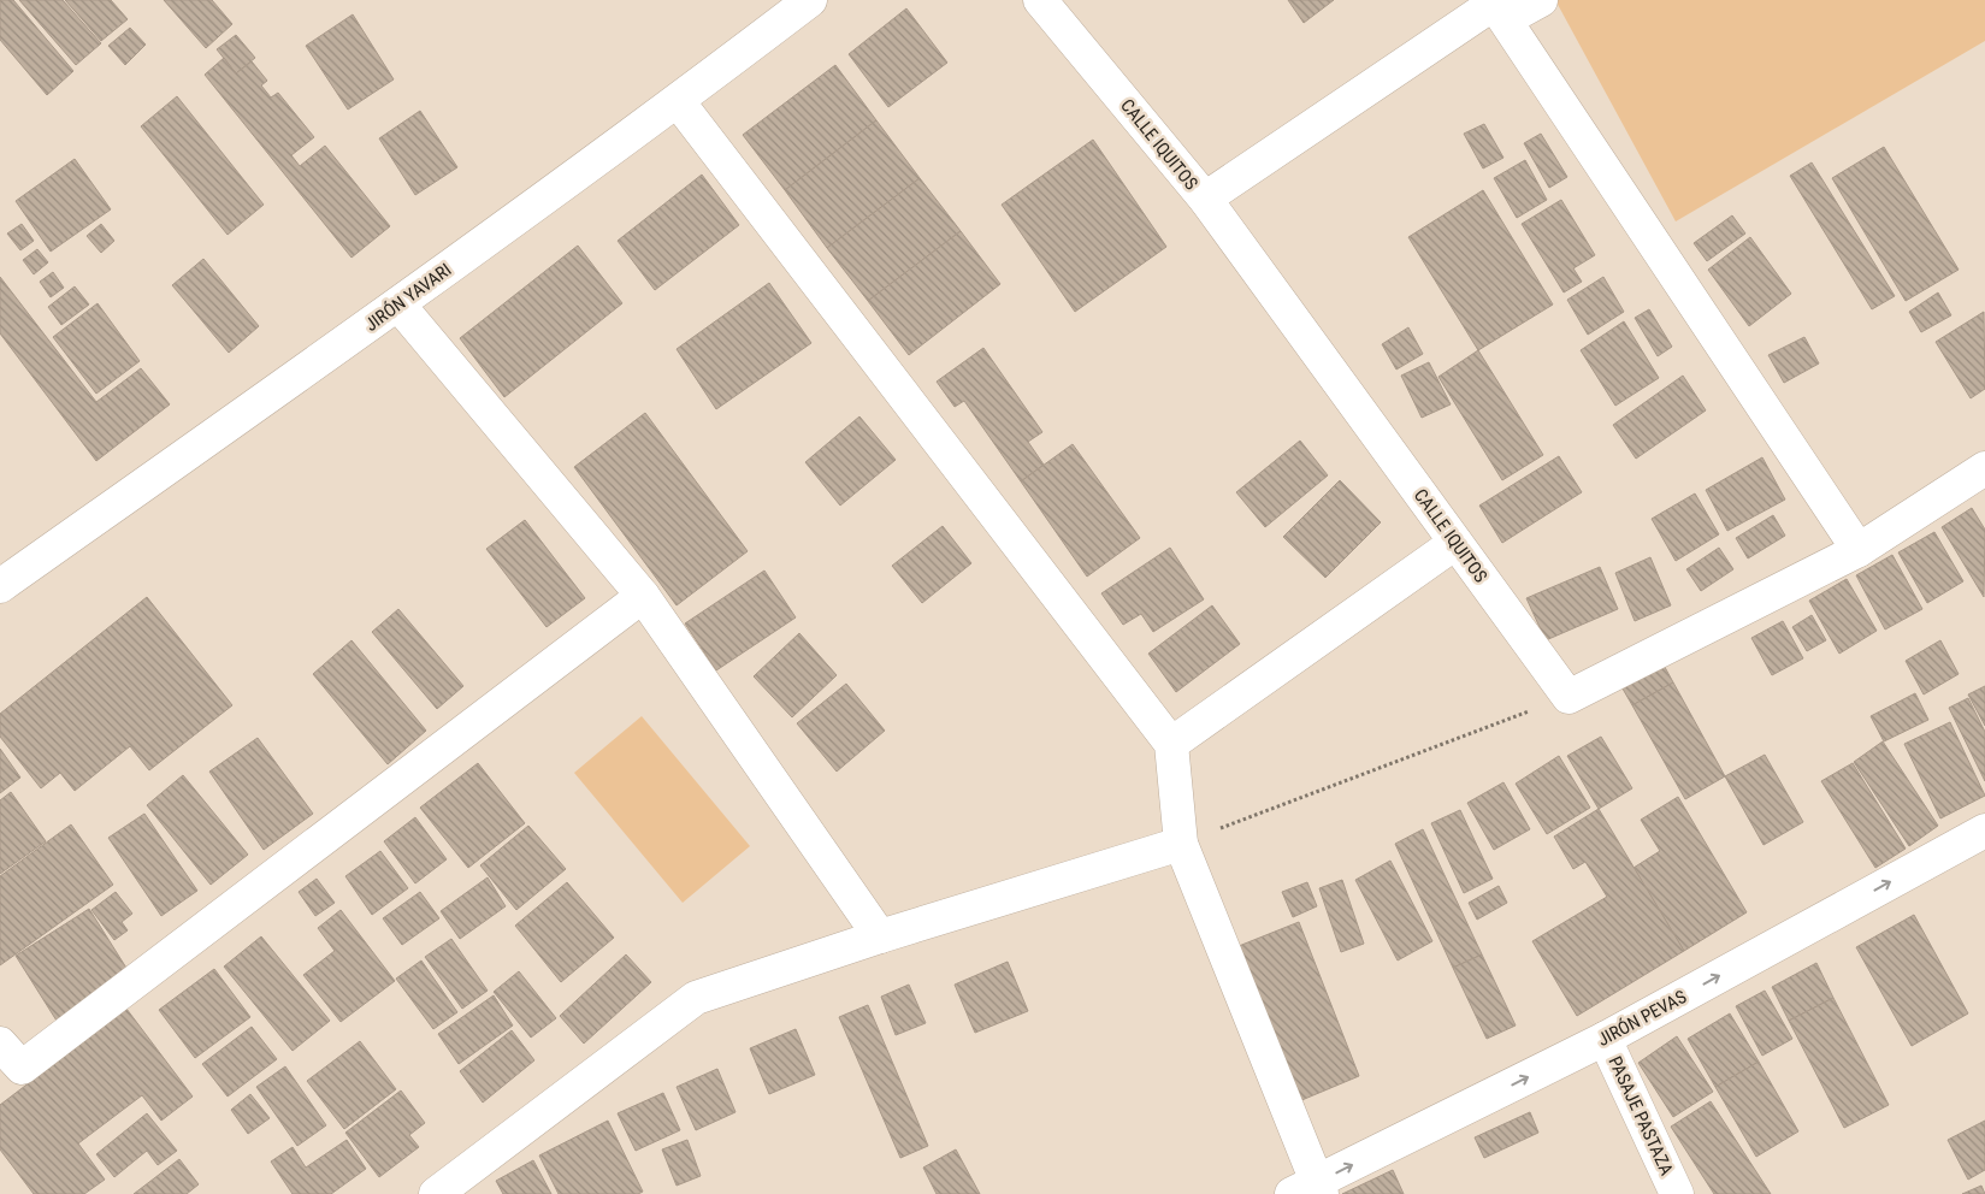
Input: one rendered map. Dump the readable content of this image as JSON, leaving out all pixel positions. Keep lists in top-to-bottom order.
{
  "streets": {
    "street": [
      "CALLE IQUITOS",
      "JIRÓN YAVARI",
      "JIRÓN PEVAS",
      "PASAJE PASTAZA"
    ]
  },
  "crossings": [
    ["JIRÓN PEVAS", "PASAJE PASTAZA"]
  ],
  "one_way": ["JIRÓN PEVAS"]
}
